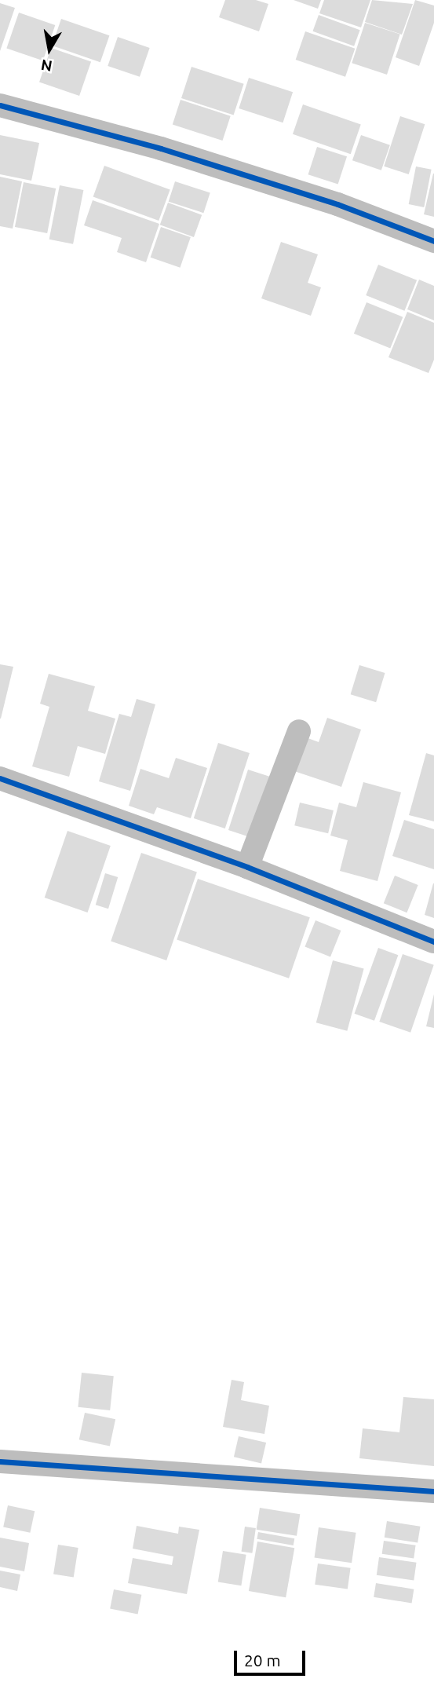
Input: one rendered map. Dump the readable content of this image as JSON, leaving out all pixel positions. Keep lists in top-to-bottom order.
{
  "scale_bar": "20 m",
  "north": "bottom"
}
